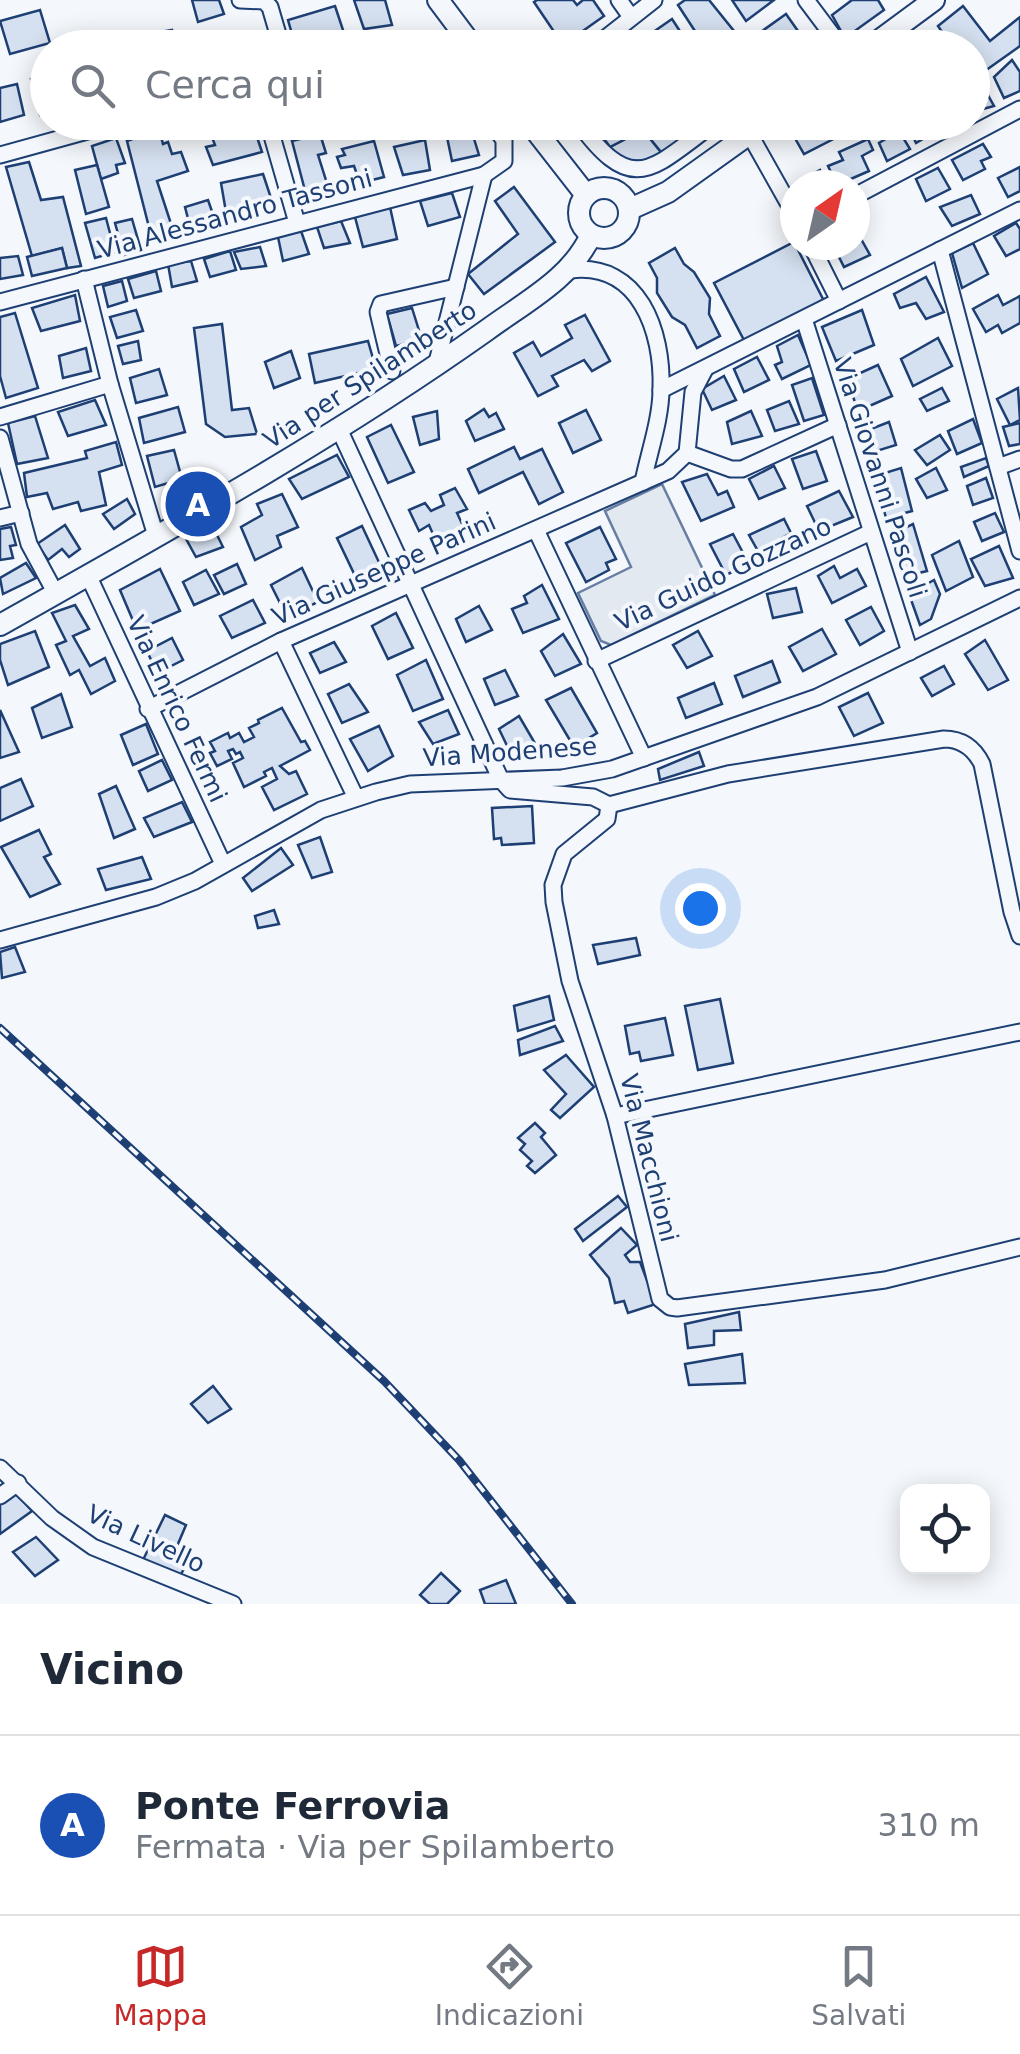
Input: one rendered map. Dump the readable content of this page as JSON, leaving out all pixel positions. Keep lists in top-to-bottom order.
{
  "streets": {
    "main road": ["Via per Spilamberto"],
    "street": [
      "Via Alessandro Tassoni",
      "Via Giovanni Pascoli",
      "Via Giuseppe Parini",
      "Via Guido Gozzano",
      "Via Enrico Fermi",
      "Via Modenese",
      "Via Macchioni",
      "Via Livello"
    ]
  },
  "crossings": [
    ["Via per Spilamberto", "Via Enrico Fermi"],
    ["Via Giovanni Pascoli", "Via Guido Gozzano"],
    ["Via Giovanni Pascoli", "Via Modenese"],
    ["Via Giuseppe Parini", "Via Enrico Fermi"],
    ["Via Enrico Fermi", "Via Modenese"]
  ],
  "north": "top right",
  "page": {
    "search": "Cerca qui",
    "pins": "A",
    "heading": "Vicino",
    "list": [
      {
        "mark": "A",
        "name": "Ponte Ferrovia",
        "note": "Fermata · Via per Spilamberto",
        "value": "310 m"
      }
    ],
    "nav": ["Mappa", "Indicazioni", "Salvati"]
  }
}
